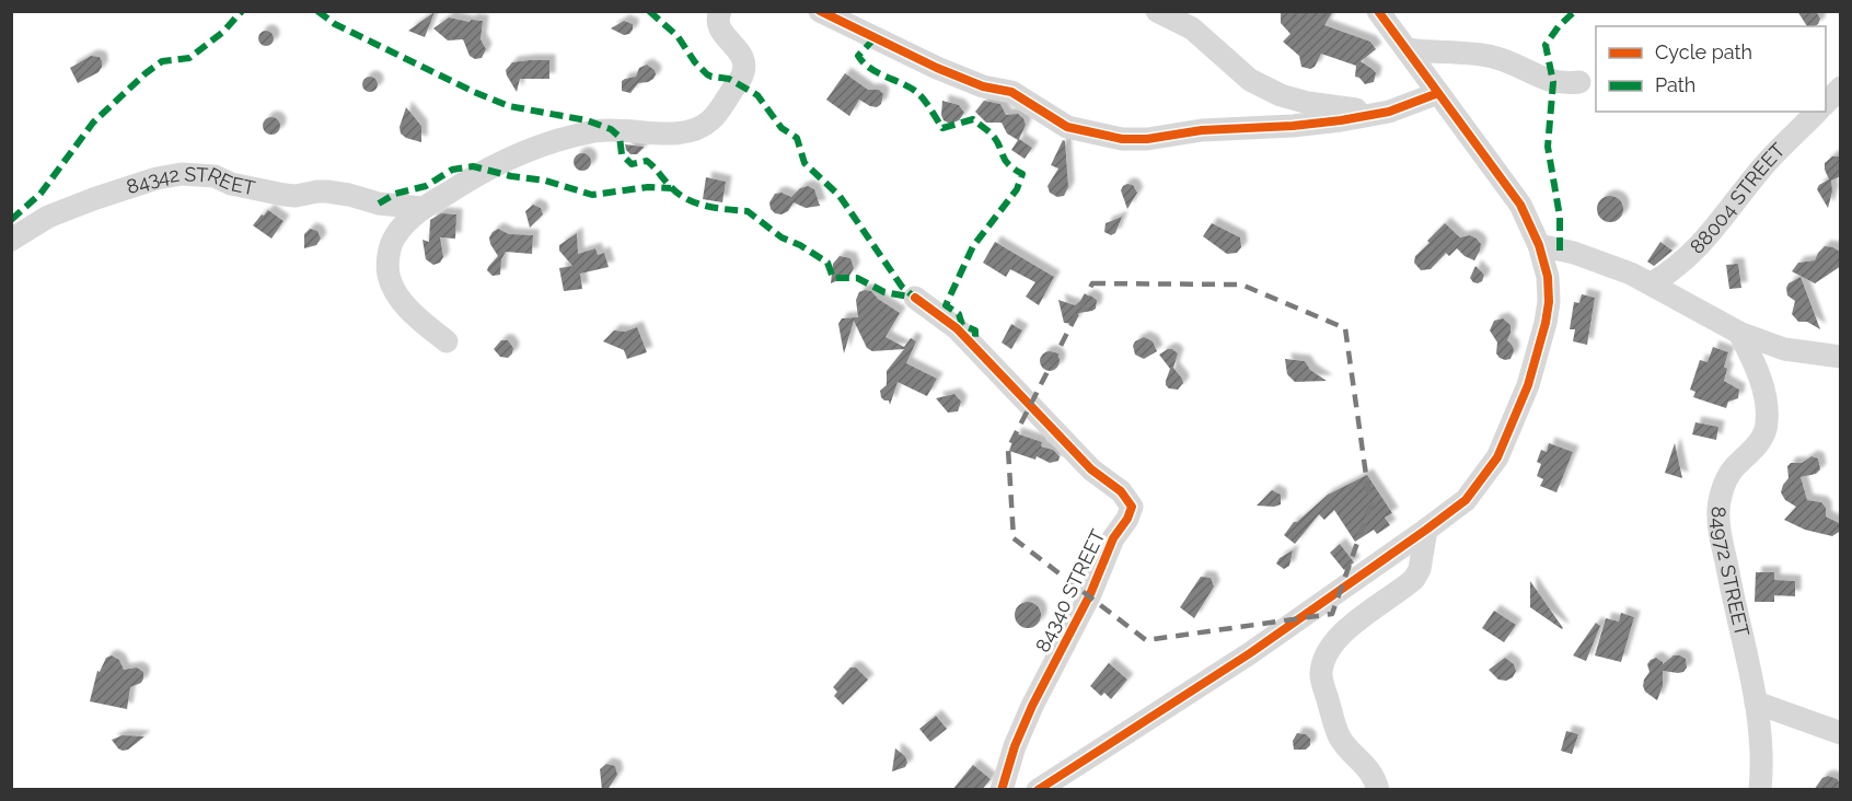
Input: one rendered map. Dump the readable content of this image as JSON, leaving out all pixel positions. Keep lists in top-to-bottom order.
{
  "streets": {
    "street": [
      "84342 STREET",
      "88004 STREET",
      "84972 STREET",
      "84340 STREET"
    ]
  },
  "legend": ["Cycle path", "Path"]
}
